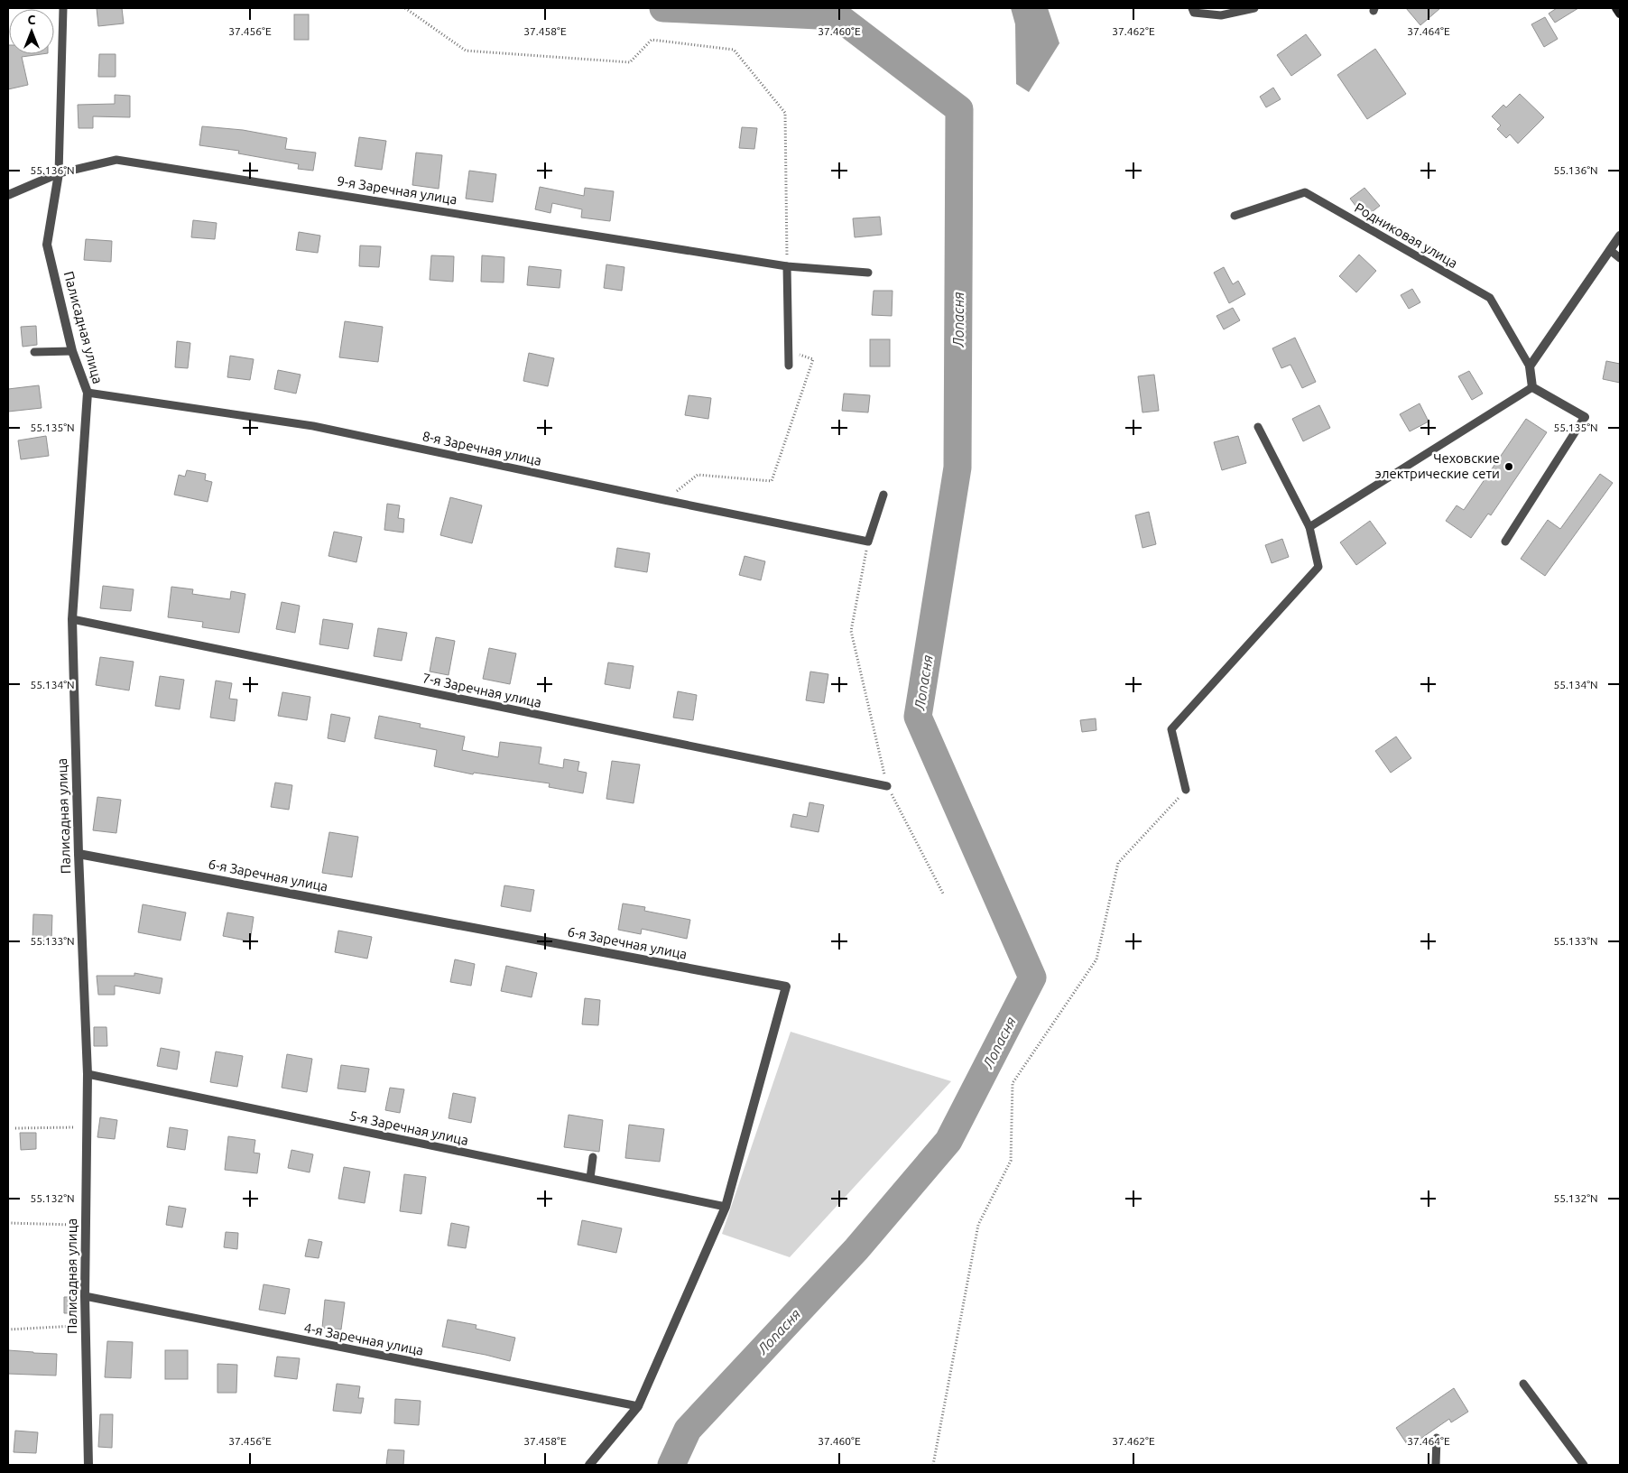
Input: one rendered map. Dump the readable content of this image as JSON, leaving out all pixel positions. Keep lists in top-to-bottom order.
{
  "streets": {
    "street": ["9-я Заречная улица", "Палисадная улица", "6-я Заречная улица"],
    "lane": [
      "Родниковая улица",
      "8-я Заречная улица",
      "7-я Заречная улица",
      "5-я Заречная улица",
      "4-я Заречная улица"
    ]
  },
  "crossings": [
    ["9-я Заречная улица", "Палисадная улица"],
    ["Палисадная улица", "8-я Заречная улица"],
    ["Палисадная улица", "7-я Заречная улица"],
    ["Палисадная улица", "6-я Заречная улица"],
    ["Палисадная улица", "5-я Заречная улица"],
    ["Палисадная улица", "4-я Заречная улица"],
    ["6-я Заречная улица", "5-я Заречная улица"]
  ],
  "water": ["Лопасня"],
  "places": ["Чеховские электрические сети"],
  "north": "top",
  "coordinates": [
    "37.456°E",
    "37.458°E",
    "37.460°E",
    "37.462°E",
    "37.464°E",
    "55.136°N",
    "55.135°N",
    "55.134°N",
    "55.133°N",
    "55.132°N"
  ]
}
